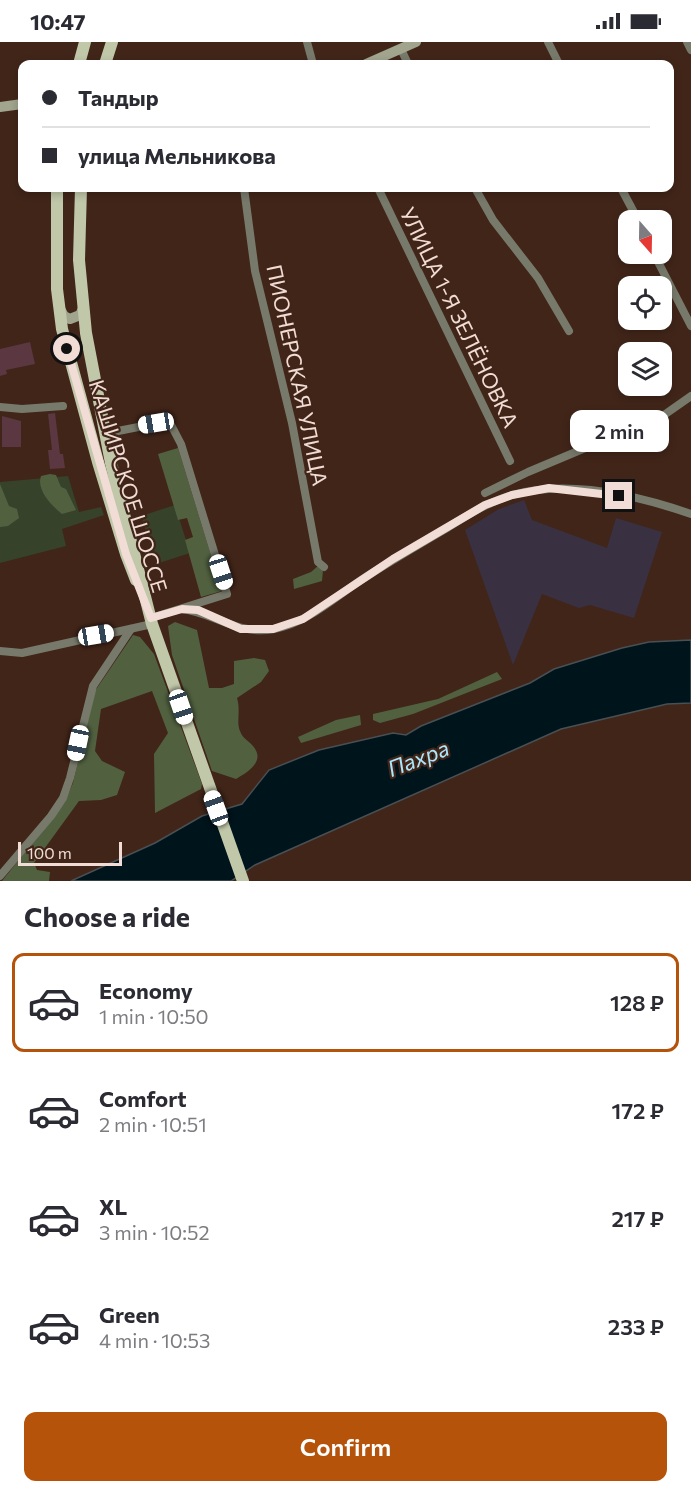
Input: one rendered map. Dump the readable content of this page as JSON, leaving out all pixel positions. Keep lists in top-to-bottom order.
{
  "streets": {
    "main road": ["КАШИРСКОЕ ШОССЕ"],
    "street": ["УЛИЦА 1-Я ЗЕЛЁНОВКА", "ПИОНЕРСКАЯ УЛИЦА"]
  },
  "water": ["Пахра"],
  "scale_bar": "100 m",
  "north": "bottom",
  "page": {
    "status": "10:47",
    "banner": ["Тандыр", "улица Мельникова"],
    "bubble": "2 min",
    "scale": "100 m",
    "heading": "Choose a ride",
    "list": [
      {
        "name": "Economy",
        "note": "1 min · 10:50",
        "value": "128 ₽"
      },
      {
        "name": "Comfort",
        "note": "2 min · 10:51",
        "value": "172 ₽"
      },
      {
        "name": "XL",
        "note": "3 min · 10:52",
        "value": "217 ₽"
      },
      {
        "name": "Green",
        "note": "4 min · 10:53",
        "value": "233 ₽"
      }
    ],
    "buttons": "Confirm"
  }
}
